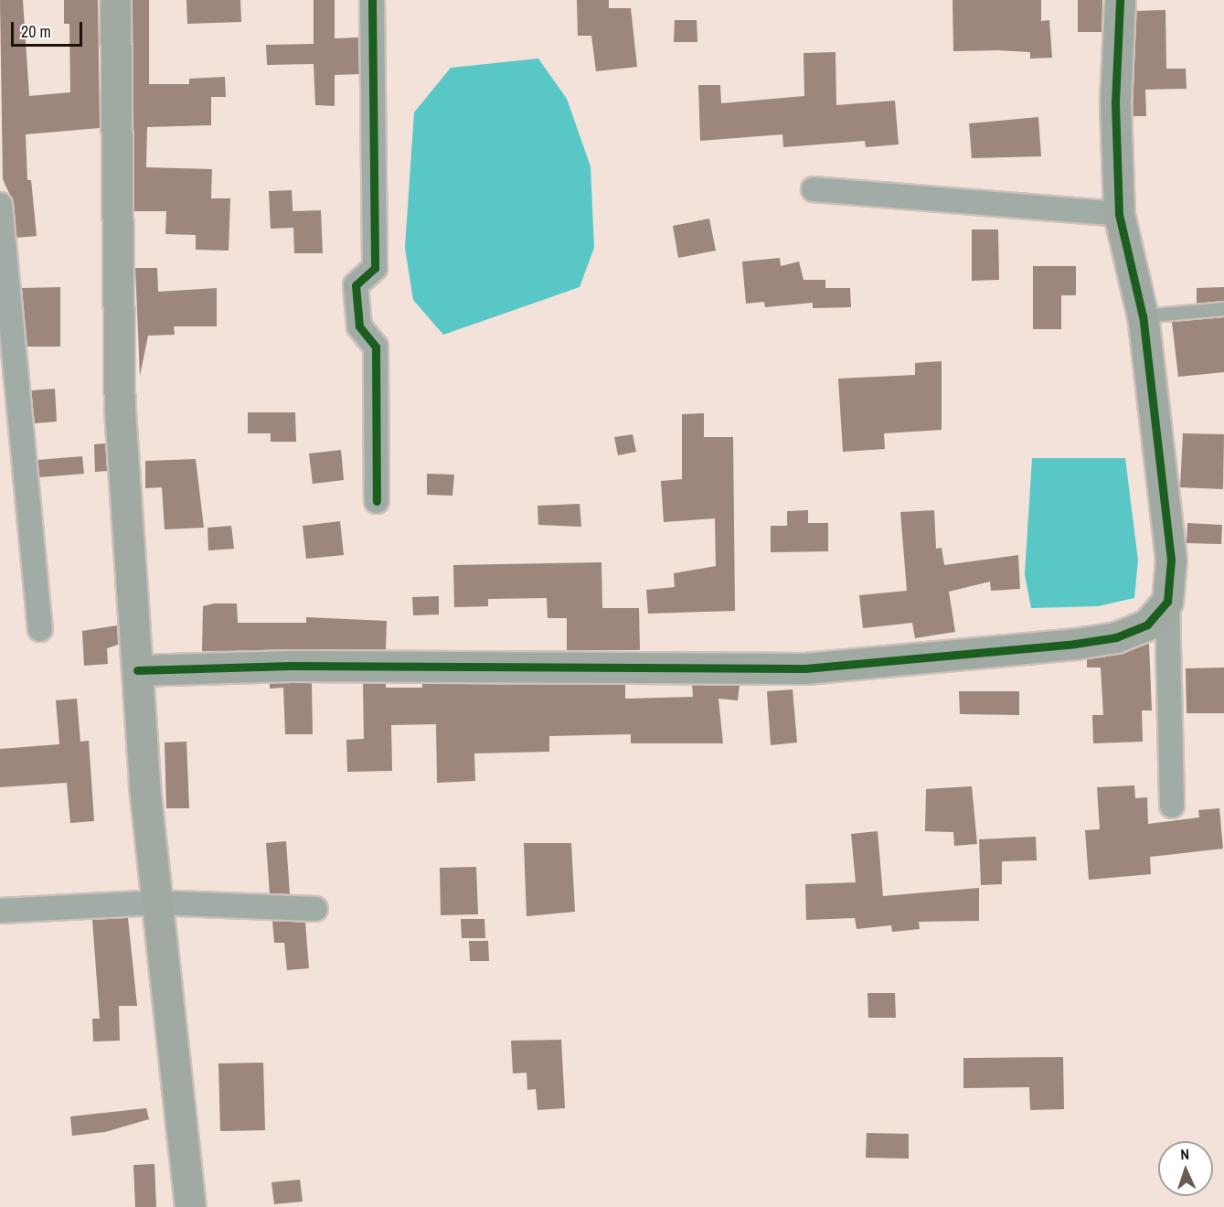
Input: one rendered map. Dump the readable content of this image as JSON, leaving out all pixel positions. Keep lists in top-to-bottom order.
{
  "scale_bar": "20 m",
  "north": "top"
}
